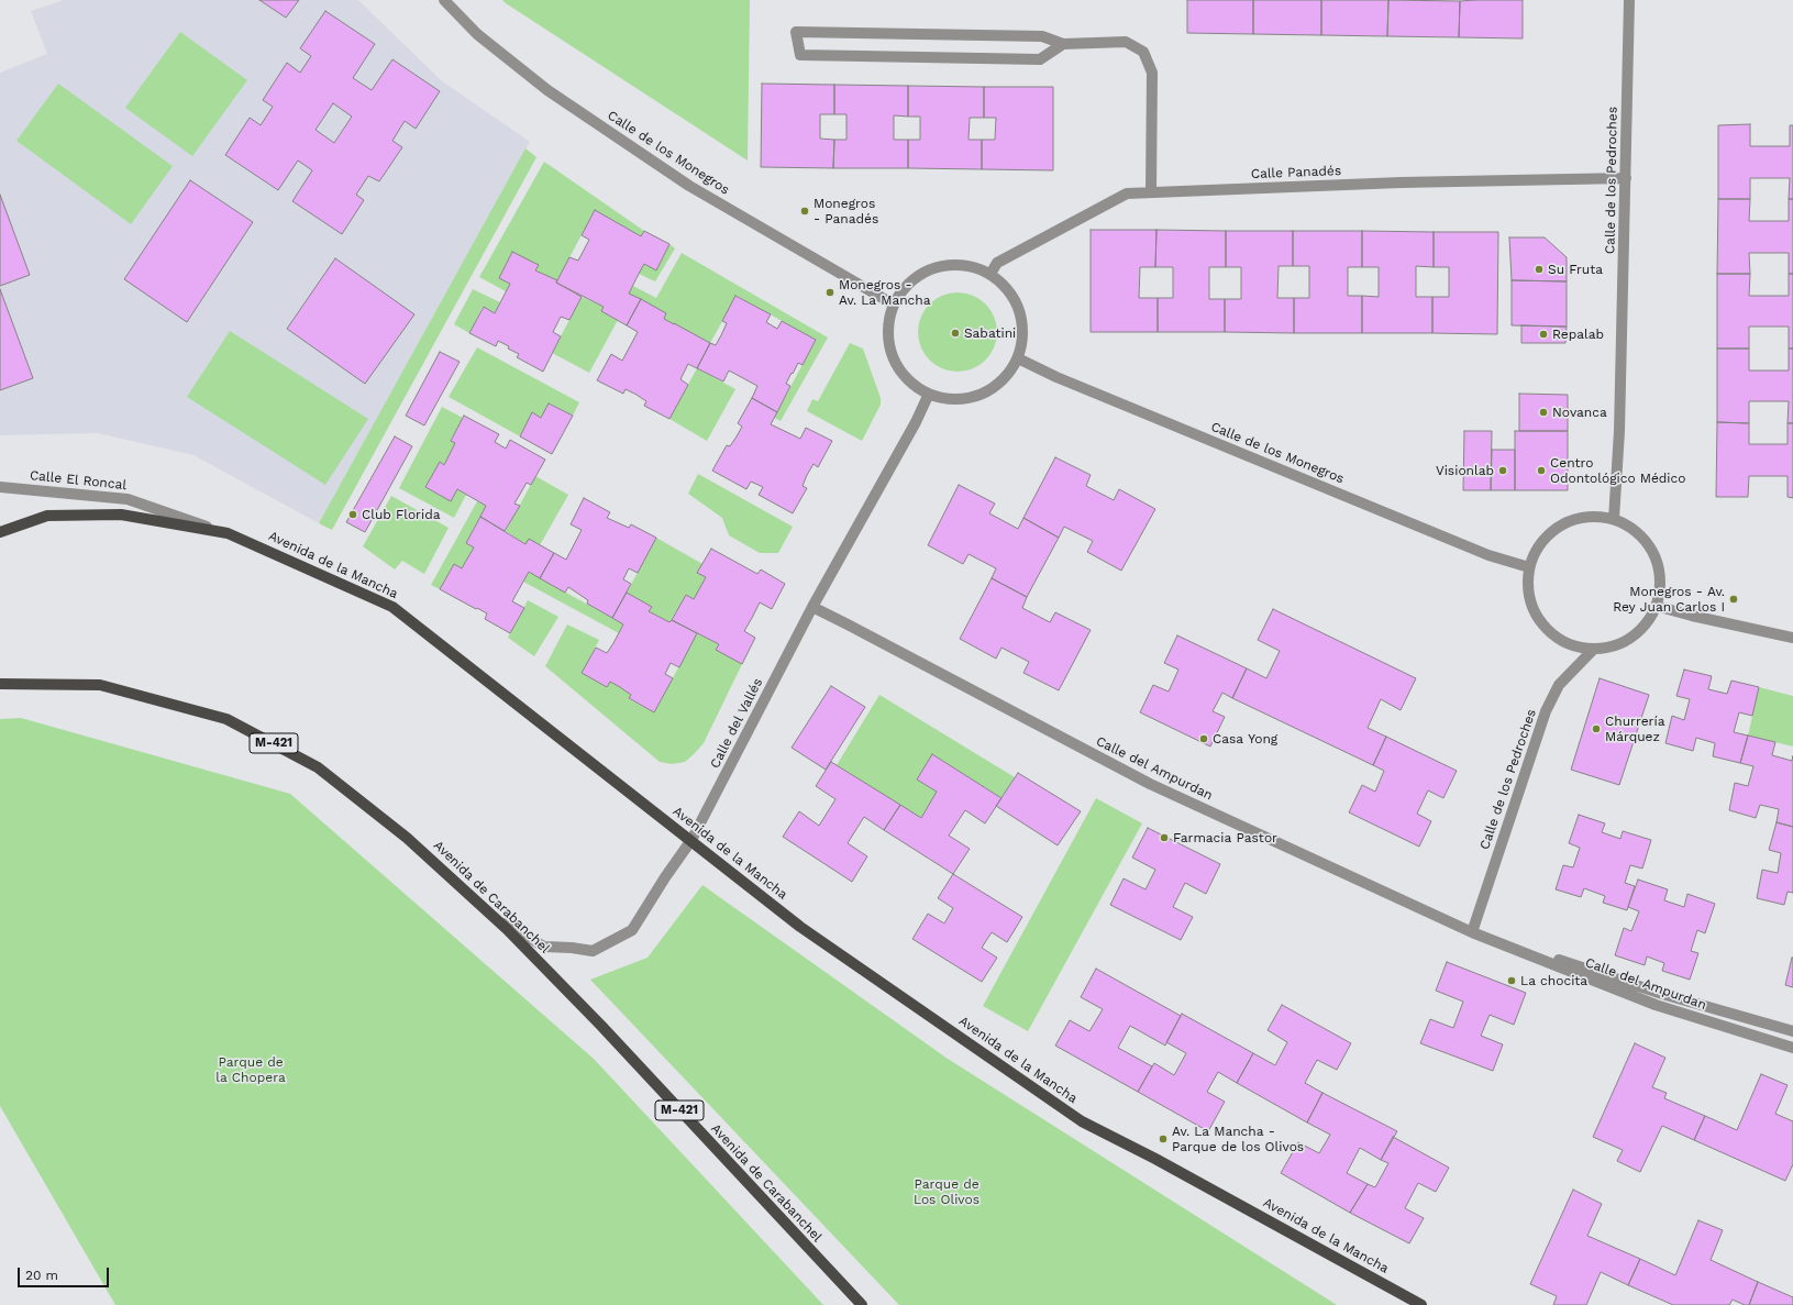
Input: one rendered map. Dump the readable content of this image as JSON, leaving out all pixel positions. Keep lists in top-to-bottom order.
{
  "streets": {
    "main road": ["Avenida de la Mancha", "M-421", "Avenida de Carabanchel"],
    "street": [
      "Calle de los Monegros",
      "Calle Panadés",
      "Calle de los Pedroches",
      "Calle El Roncal",
      "Calle del Vallés",
      "Calle del Ampurdan"
    ]
  },
  "crossings": [
    ["Calle de los Monegros", "Calle Panadés"],
    ["Calle de los Monegros", "Calle de los Pedroches"],
    ["Calle de los Monegros", "Calle del Vallés"],
    ["Calle Panadés", "Calle de los Pedroches"],
    ["Calle Panadés", "Calle del Vallés"],
    ["Calle de los Pedroches", "Calle del Ampurdan"],
    ["Calle El Roncal", "Avenida de la Mancha"],
    ["Avenida de la Mancha", "Calle del Vallés"],
    ["Calle del Vallés", "Calle del Ampurdan"],
    ["Calle del Vallés", "Avenida de Carabanchel"]
  ],
  "parks": ["Parque de la Chopera", "Parque de Los Olivos"],
  "places": [
    "Monegros - Panadés",
    "Su Fruta",
    "Monegros - Av. La Mancha",
    "Sabatini",
    "Repalab",
    "Novanca",
    "Visionlab",
    "Centro Odontológico Médico",
    "Club Florida",
    "Monegros - Av. Rey Juan Carlos I",
    "Churrería Márquez",
    "Casa Yong",
    "Farmacia Pastor",
    "La chocita",
    "Av. La Mancha - Parque de los Olivos"
  ],
  "scale_bar": "20 m"
}
